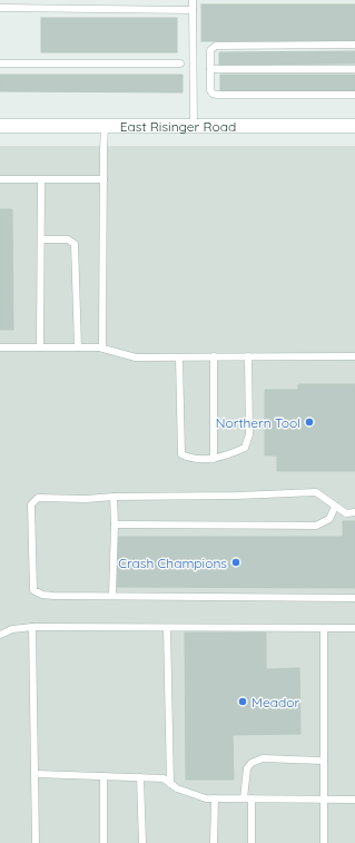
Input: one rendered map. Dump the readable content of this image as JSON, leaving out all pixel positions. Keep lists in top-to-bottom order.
{
  "streets": {
    "street": ["East Risinger Road"]
  },
  "places": ["Northern Tool", "Crash Champions", "Meador"]
}
